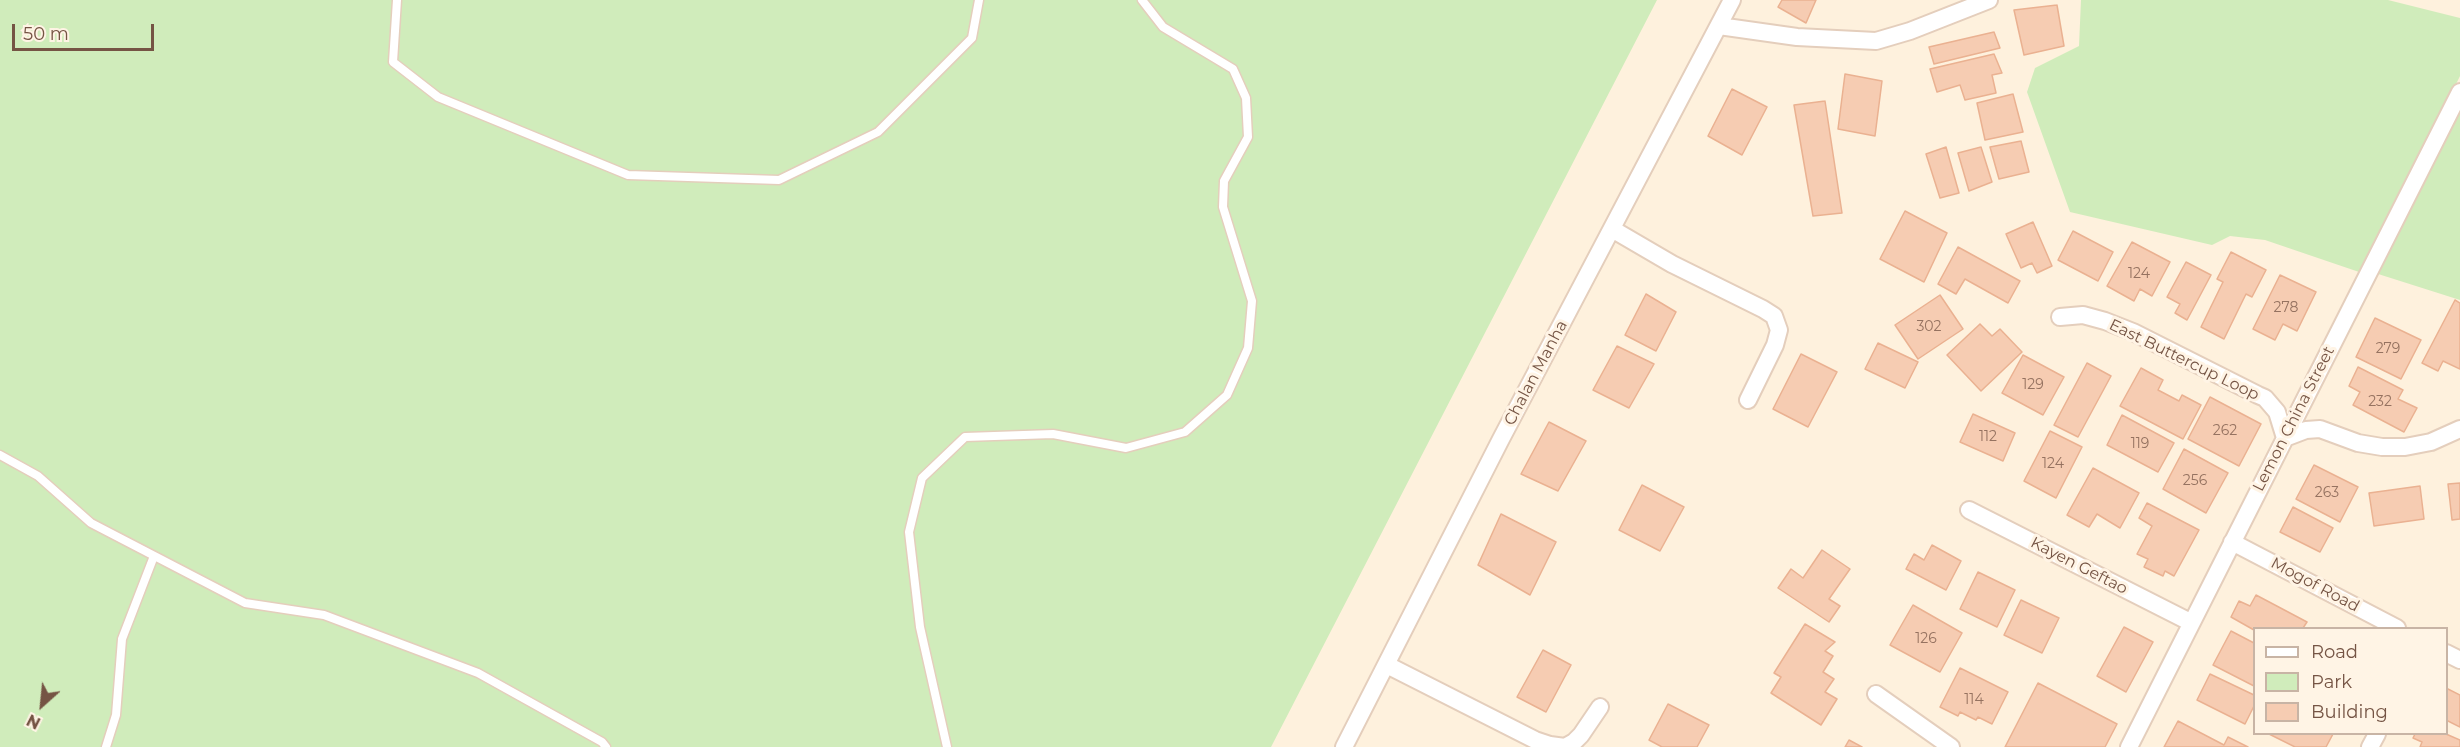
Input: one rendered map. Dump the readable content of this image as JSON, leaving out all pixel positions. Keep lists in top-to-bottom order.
{
  "streets": {
    "street": [
      "East Buttercup Loop",
      "Chalan Manha",
      "Lemon China Street",
      "Kayen Geftao",
      "Mogof Road"
    ]
  },
  "crossings": [
    ["East Buttercup Loop", "Lemon China Street"],
    ["Lemon China Street", "Kayen Geftao"],
    ["Lemon China Street", "Mogof Road"]
  ],
  "house_numbers": [
    "124",
    "278",
    "302",
    "279",
    "129",
    "232",
    "262",
    "112",
    "119",
    "124",
    "256",
    "263",
    "126",
    "114"
  ],
  "legend": ["Road", "Park", "Building"],
  "scale_bar": "50 m",
  "north": "bottom left"
}
